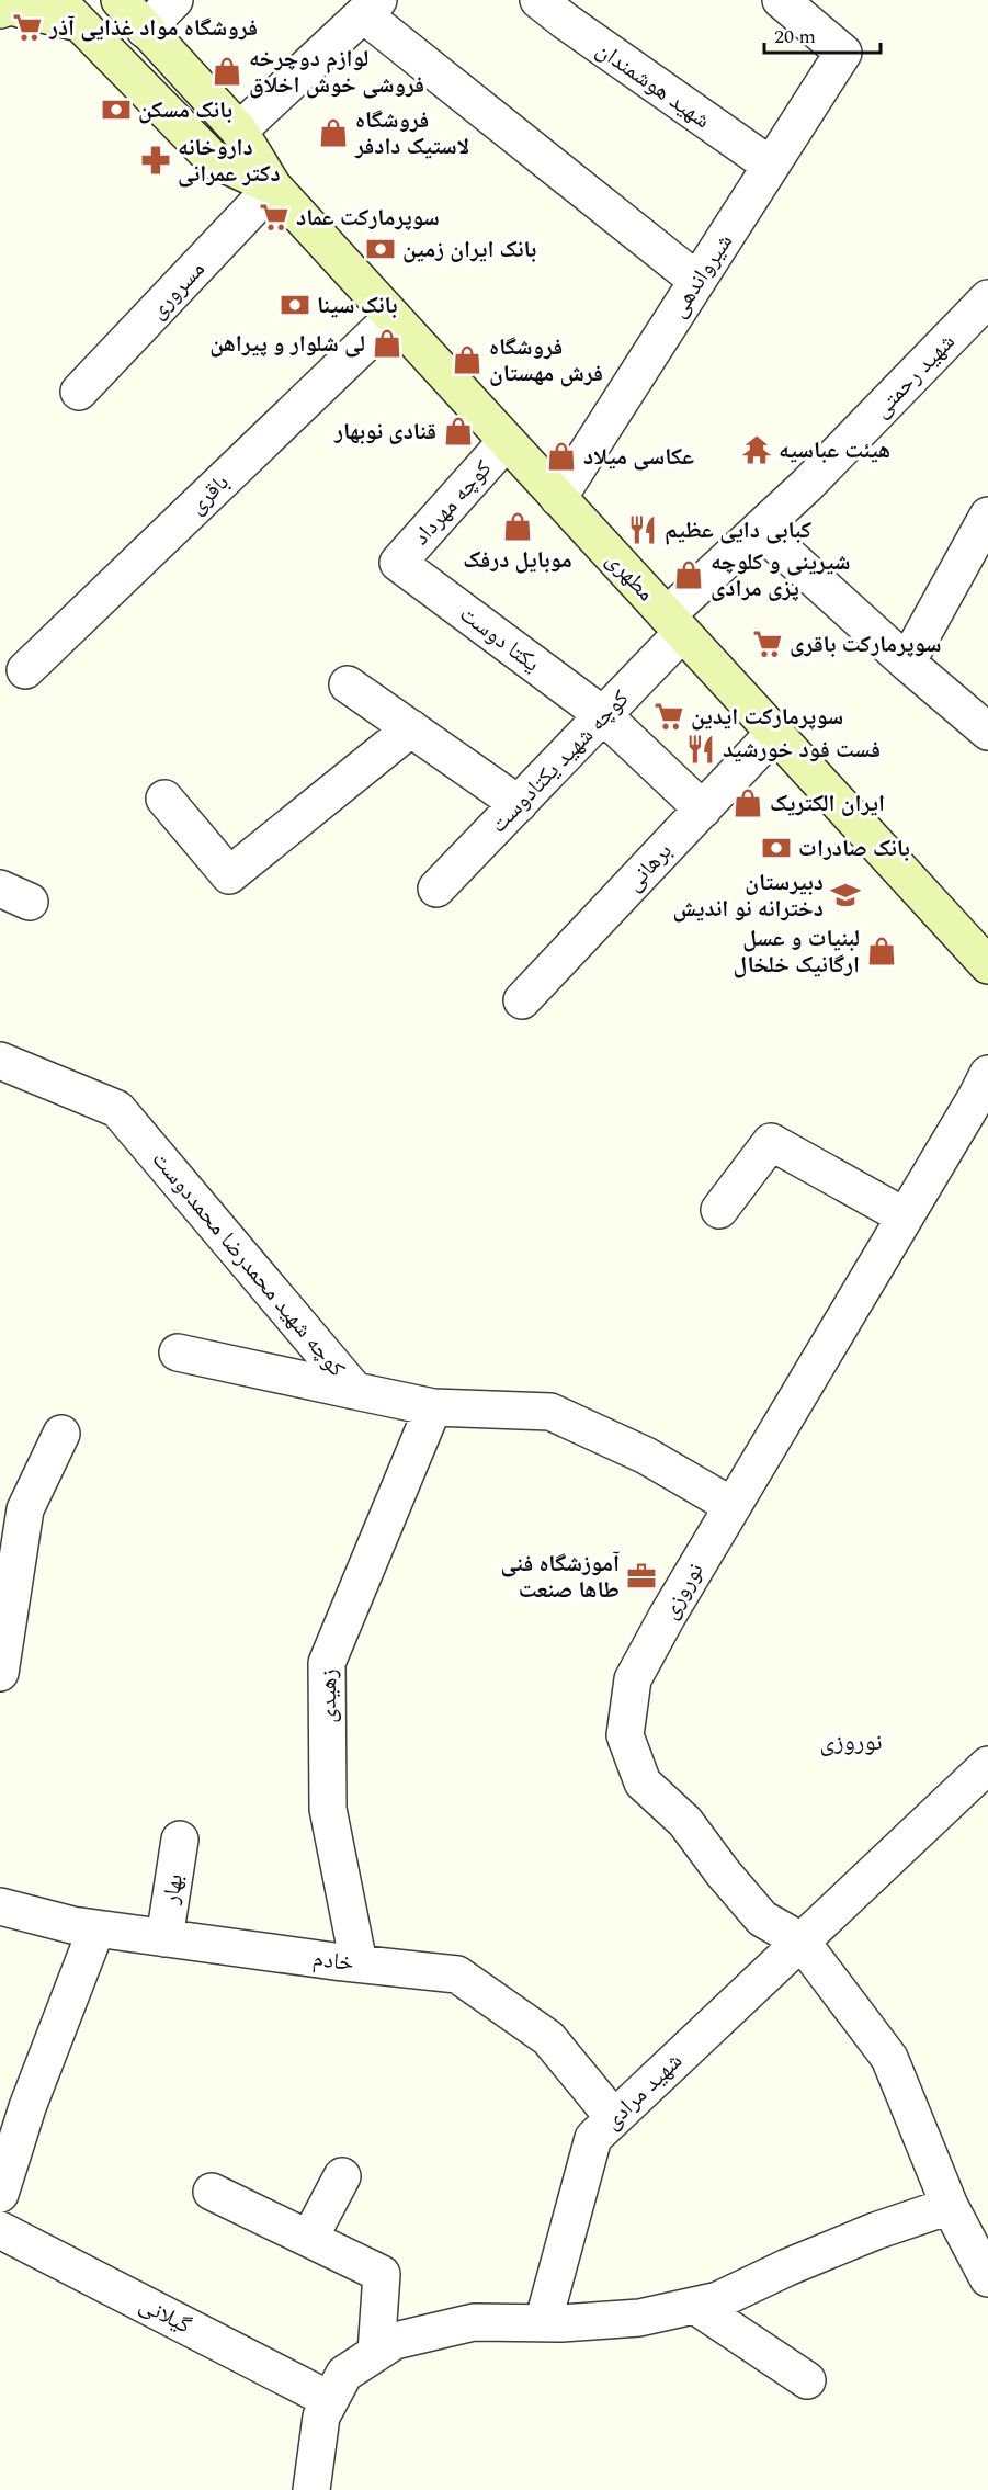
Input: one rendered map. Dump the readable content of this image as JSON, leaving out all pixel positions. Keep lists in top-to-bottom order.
{
  "streets": {
    "main road": ["مطهری"],
    "street": [
      "شهید هوشمندان",
      "شیرواندهی",
      "مسروری",
      "شهید رحمتی",
      "باقری",
      "کوچه مهرداد",
      "یکتا دوست",
      "کوچه شهید یکتادوست",
      "برهانی",
      "کوچه شهید محمدرضا محمددوست",
      "نوروزی",
      "زهیدی",
      "بهار",
      "خادم",
      "شهید مرادی",
      "گیلانی"
    ]
  },
  "crossings": [
    ["شهید هوشمندان", "شیرواندهی"],
    ["شیرواندهی", "مطهری"],
    ["مسروری", "مطهری"],
    ["شهید رحمتی", "مطهری"],
    ["شهید رحمتی", "کوچه شهید یکتادوست"],
    ["باقری", "مطهری"],
    ["کوچه مهرداد", "مطهری"],
    ["کوچه مهرداد", "یکتا دوست"],
    ["مطهری", "کوچه شهید یکتادوست"],
    ["مطهری", "برهانی"],
    ["یکتا دوست", "کوچه شهید یکتادوست"],
    ["یکتا دوست", "برهانی"],
    ["کوچه شهید محمدرضا محمددوست", "نوروزی"],
    ["کوچه شهید محمدرضا محمددوست", "زهیدی"],
    ["نوروزی", "شهید مرادی"],
    ["زهیدی", "خادم"],
    ["بهار", "خادم"],
    ["خادم", "شهید مرادی"]
  ],
  "districts": ["نوروزی"],
  "places": {
    "supermarket": [
      "فروشگاه مواد غذایی آذر",
      "سوپرمارکت عماد",
      "سوپرمارکت باقری",
      "سوپرمارکت ایدین"
    ],
    "shop": [
      "لوازم دوچرخه فروشی خوش اخلاق",
      "فروشگاه لاستیک دادفر",
      "لی شلوار و پیراهن",
      "فروشگاه فرش مهستان",
      "قنادی نوبهار",
      "عکاسی میلاد",
      "موبایل درفک",
      "شیرینی و کلوچه پزی مرادی",
      "ایران الکتریک",
      "لبنیات و عسل ارگانیک خلخال"
    ],
    "bank": [
      "بانک مسکن",
      "بانک ایران زمین",
      "بانک سینا",
      "بانک صادرات"
    ],
    "pharmacy": ["داروخانه دکتر عمرانی"],
    "temple": ["هیئت عباسیه"],
    "restaurant": ["کبابی دایی عظیم", "فست فود خورشید"],
    "school or university": ["دبیرستان دخترانه نو اندیش"],
    "office": ["آموزشگاه فنی طاها صنعت"]
  },
  "scale_bar": "20 m"
}
